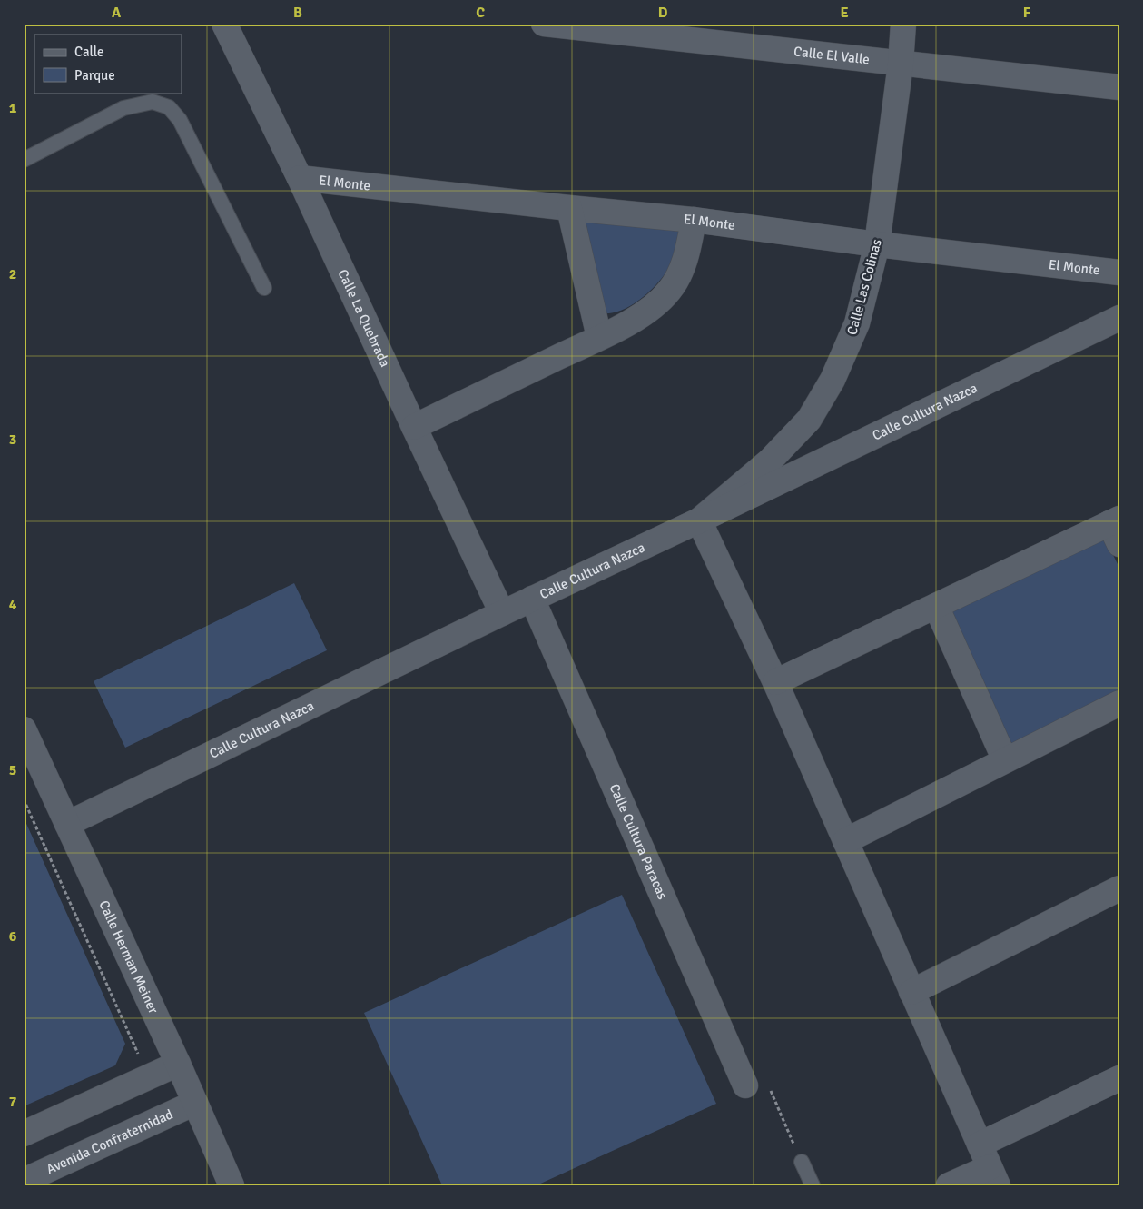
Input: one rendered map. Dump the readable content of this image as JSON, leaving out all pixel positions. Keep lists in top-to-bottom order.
{
  "streets": {
    "street": [
      "Calle El Valle",
      "El Monte",
      "Calle Las Colinas",
      "Calle La Quebrada",
      "Calle Cultura Nazca",
      "Calle Cultura Paracas",
      "Calle Herman Meiner",
      "Avenida Confraternidad"
    ]
  },
  "crossings": [
    ["Calle El Valle", "Calle Las Colinas"],
    ["El Monte", "Calle Las Colinas"],
    ["El Monte", "Calle La Quebrada"],
    ["Calle Las Colinas", "Calle Cultura Nazca"],
    ["Calle La Quebrada", "Calle Cultura Nazca"],
    ["Calle Cultura Nazca", "Calle Cultura Paracas"],
    ["Calle Cultura Nazca", "Calle Herman Meiner"],
    ["Calle Herman Meiner", "Avenida Confraternidad"]
  ],
  "legend": ["Calle", "Parque"],
  "grid": {
    "columns": [
      "A",
      "B",
      "C",
      "D",
      "E",
      "F"
    ],
    "rows": [
      "1",
      "2",
      "3",
      "4",
      "5",
      "6",
      "7"
    ]
  }
}
